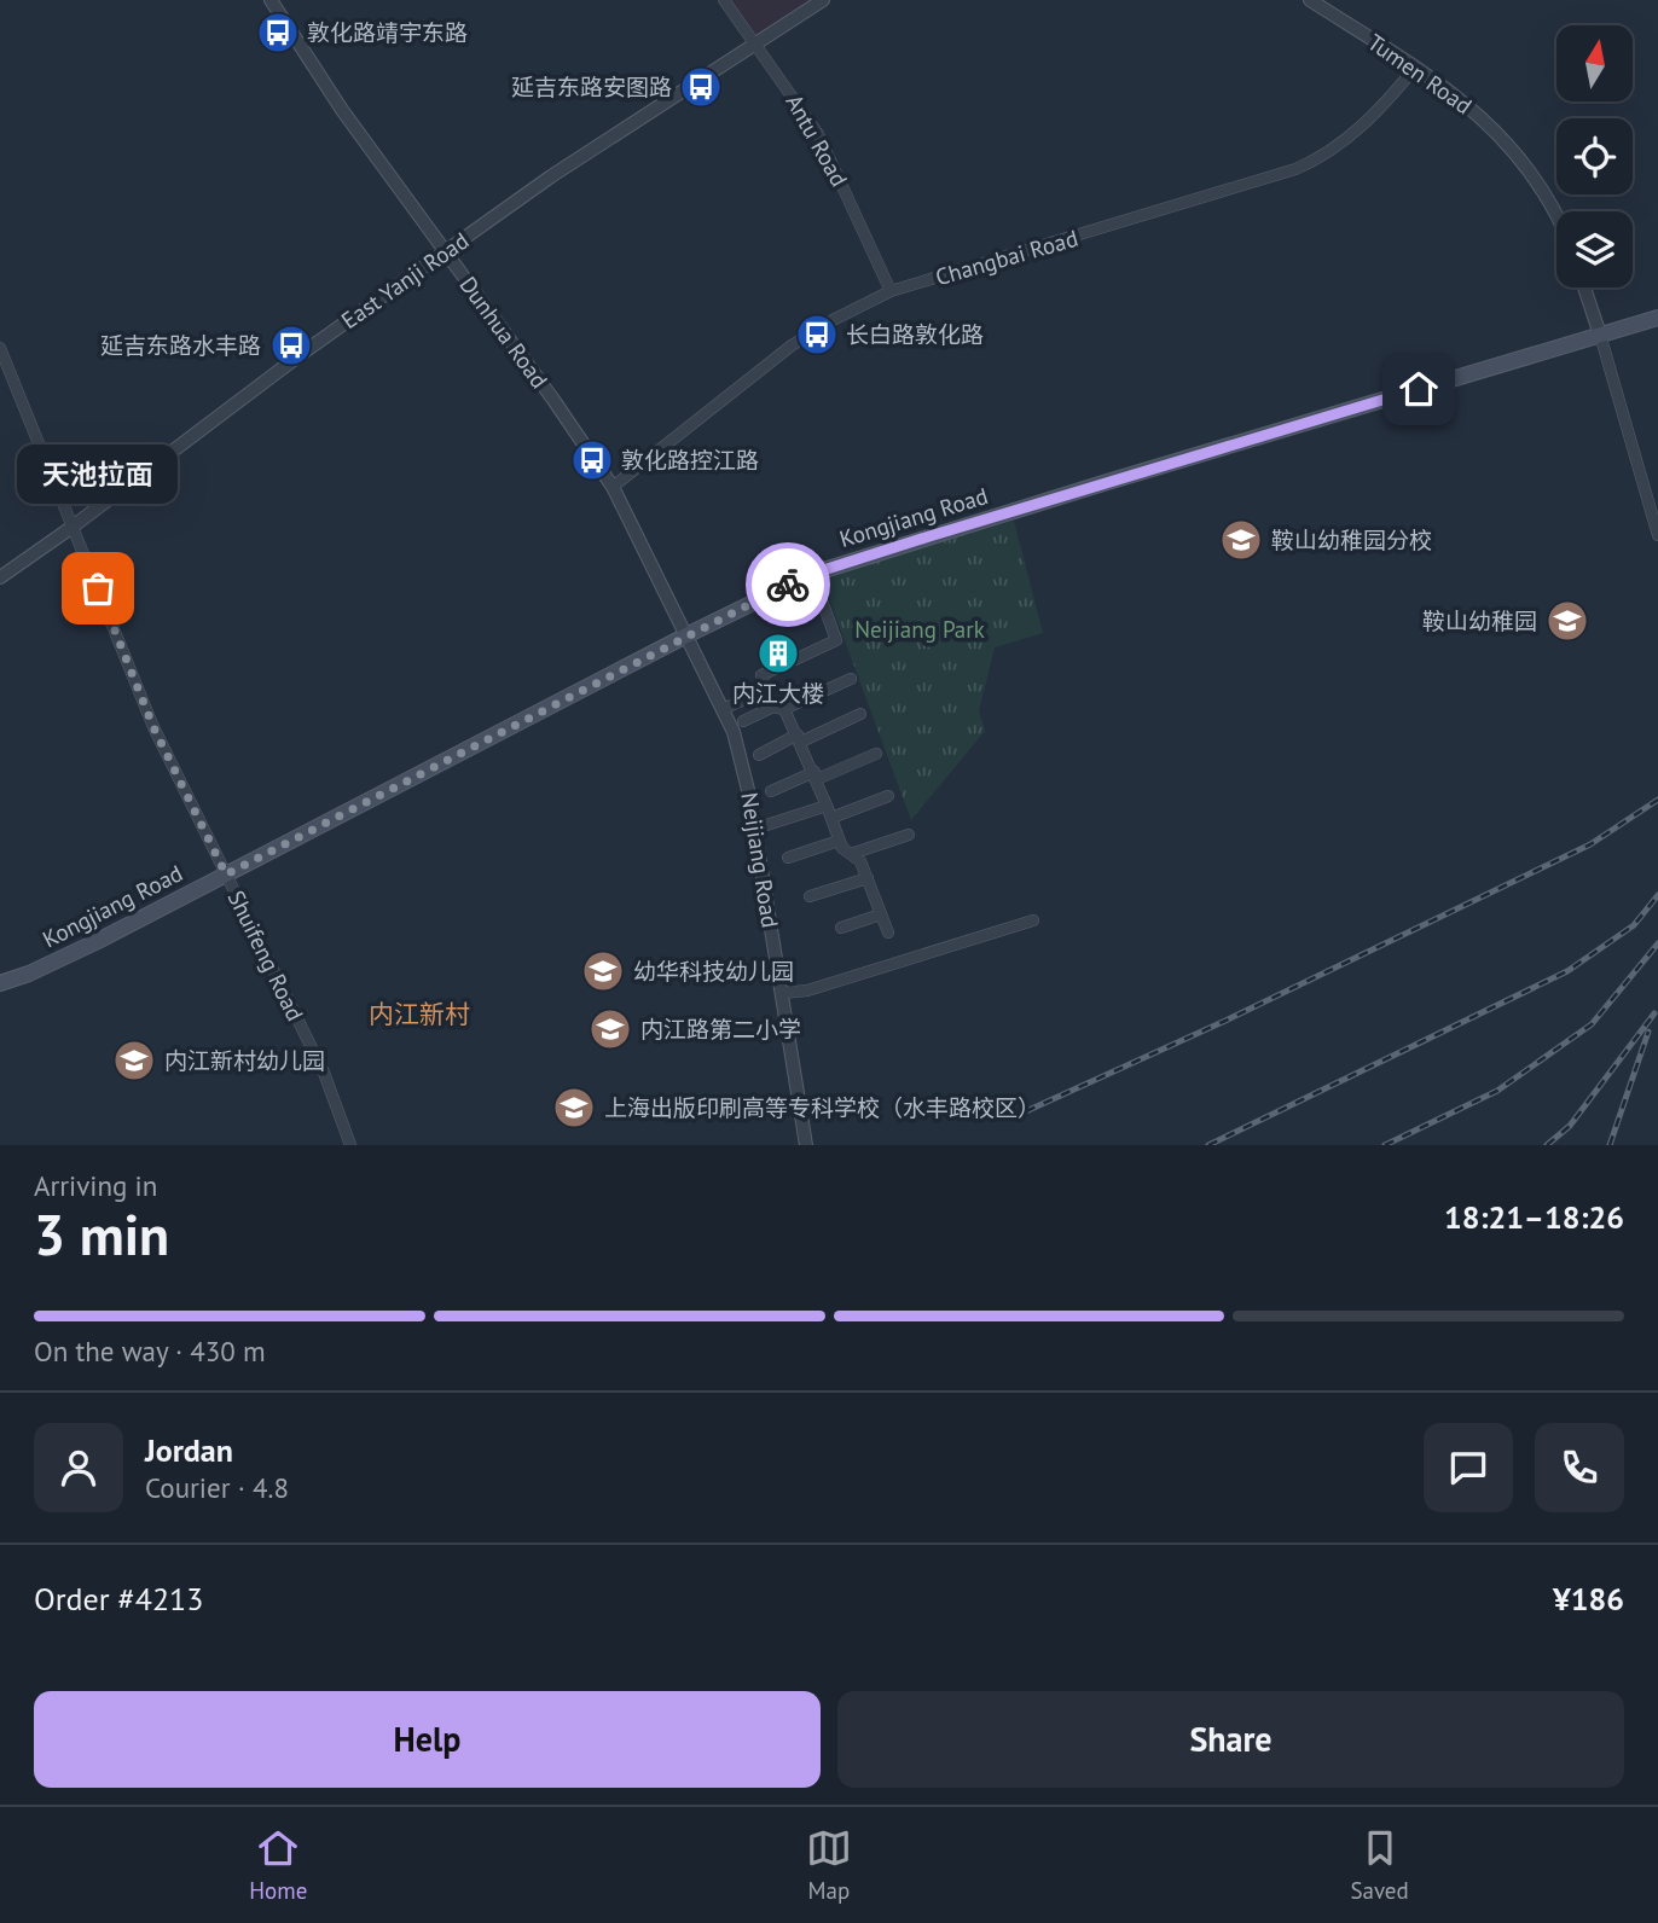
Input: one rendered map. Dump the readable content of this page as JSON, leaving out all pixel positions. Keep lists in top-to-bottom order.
{
  "streets": {
    "main road": ["Kongjiang Road"],
    "street": [
      "Tumen Road",
      "Antu Road",
      "Changbai Road",
      "East Yanji Road",
      "Dunhua Road",
      "Neijiang Road",
      "Shuifeng Road"
    ]
  },
  "crossings": [
    ["Tumen Road", "Changbai Road"],
    ["Antu Road", "Changbai Road"],
    ["Antu Road", "East Yanji Road"],
    ["Changbai Road", "Dunhua Road"],
    ["East Yanji Road", "Dunhua Road"],
    ["East Yanji Road", "Shuifeng Road"],
    ["Dunhua Road", "Kongjiang Road"],
    ["Dunhua Road", "Neijiang Road"],
    ["Kongjiang Road", "Neijiang Road"],
    ["Kongjiang Road", "Shuifeng Road"]
  ],
  "districts": ["内江新村"],
  "parks": ["Neijiang Park"],
  "places": {
    "bus stop": [
      "敦化路靖宇东路",
      "延吉东路安图路",
      "长白路敦化路",
      "延吉东路水丰路",
      "敦化路控江路"
    ],
    "school or university": [
      "鞍山幼稚园分校",
      "鞍山幼稚园",
      "幼华科技幼儿园",
      "内江路第二小学",
      "内江新村幼儿园",
      "上海出版印刷高等专科学校（水丰路校区）"
    ],
    "other": ["天池拉面"],
    "building": ["内江大楼"]
  },
  "north": "top",
  "page": {
    "bubble": "天池拉面",
    "heading": ["3 min", "Arriving in", "18:21–18:26"],
    "panel": [
      "Jordan",
      "Courier · 4.8",
      "Order #4213",
      "¥186"
    ],
    "bar": "On the way · 430 m",
    "buttons": ["Help", "Share"],
    "tabs": ["Home", "Map", "Saved"]
  }
}
